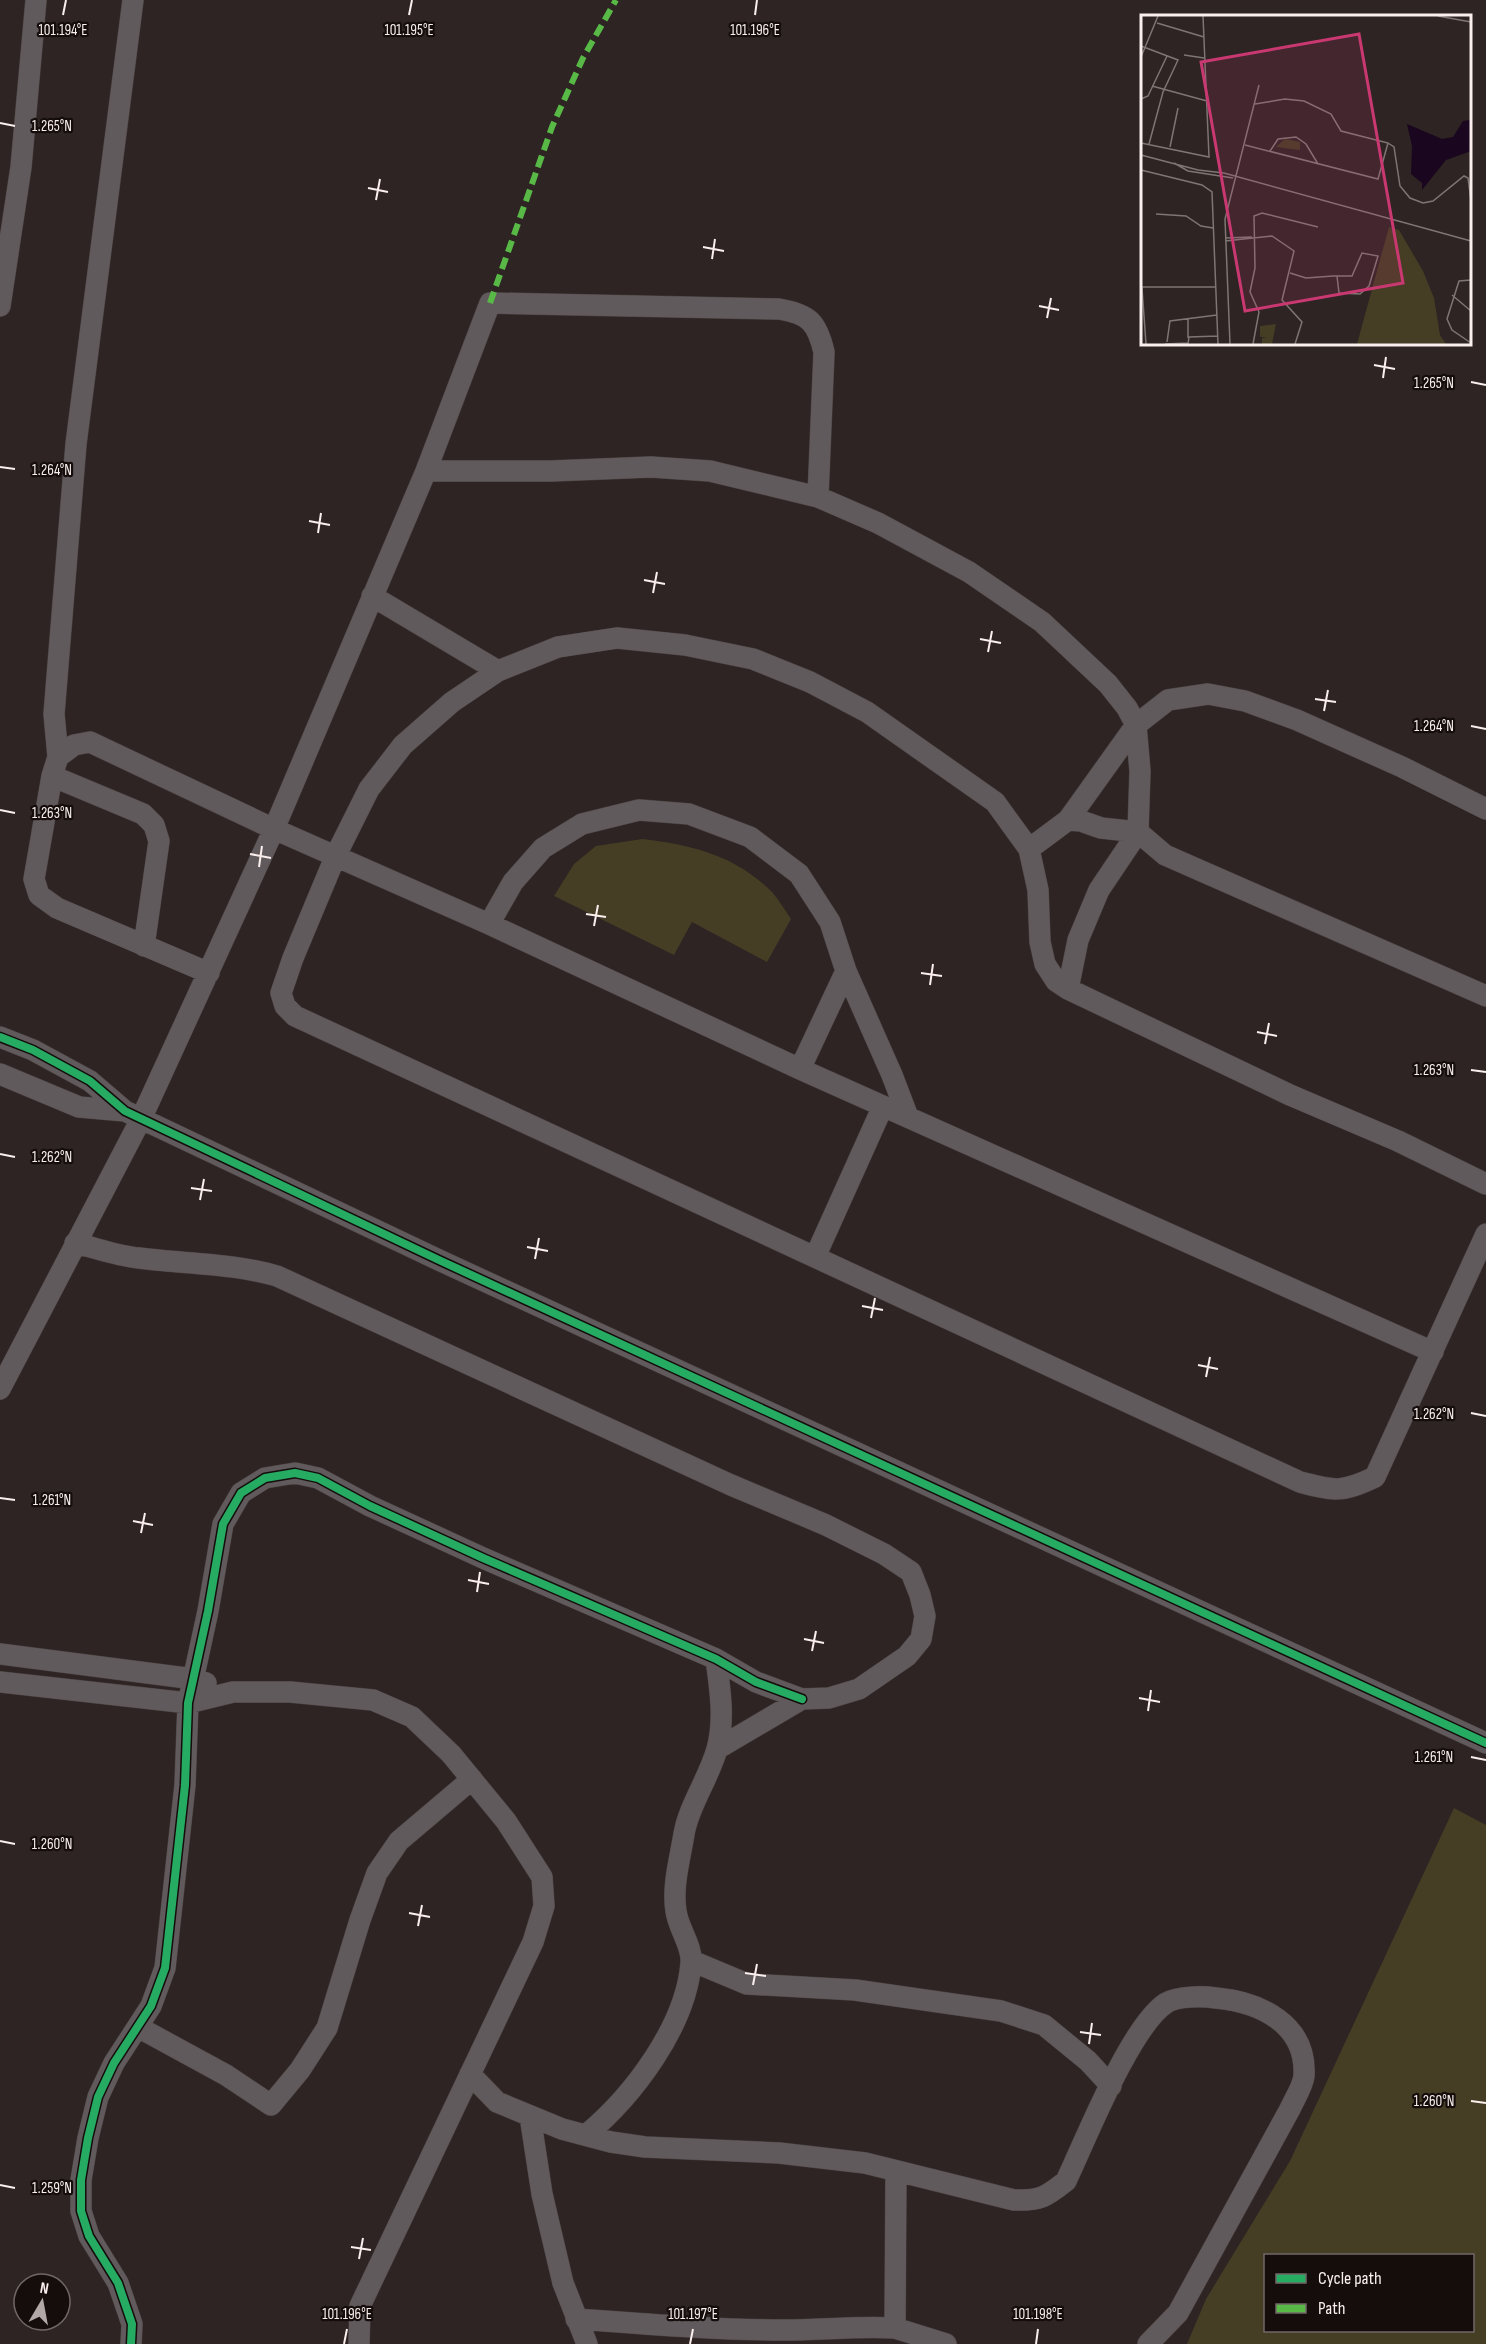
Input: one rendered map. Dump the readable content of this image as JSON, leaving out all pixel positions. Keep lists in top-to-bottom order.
{
  "legend": ["Cycle path", "Path"],
  "north": "top",
  "coordinates": [
    "101.194°E",
    "101.195°E",
    "101.196°E",
    "1.265°N",
    "1.264°N",
    "1.263°N",
    "1.262°N",
    "1.261°N",
    "1.260°N",
    "1.259°N",
    "101.197°E",
    "101.198°E"
  ]
}
